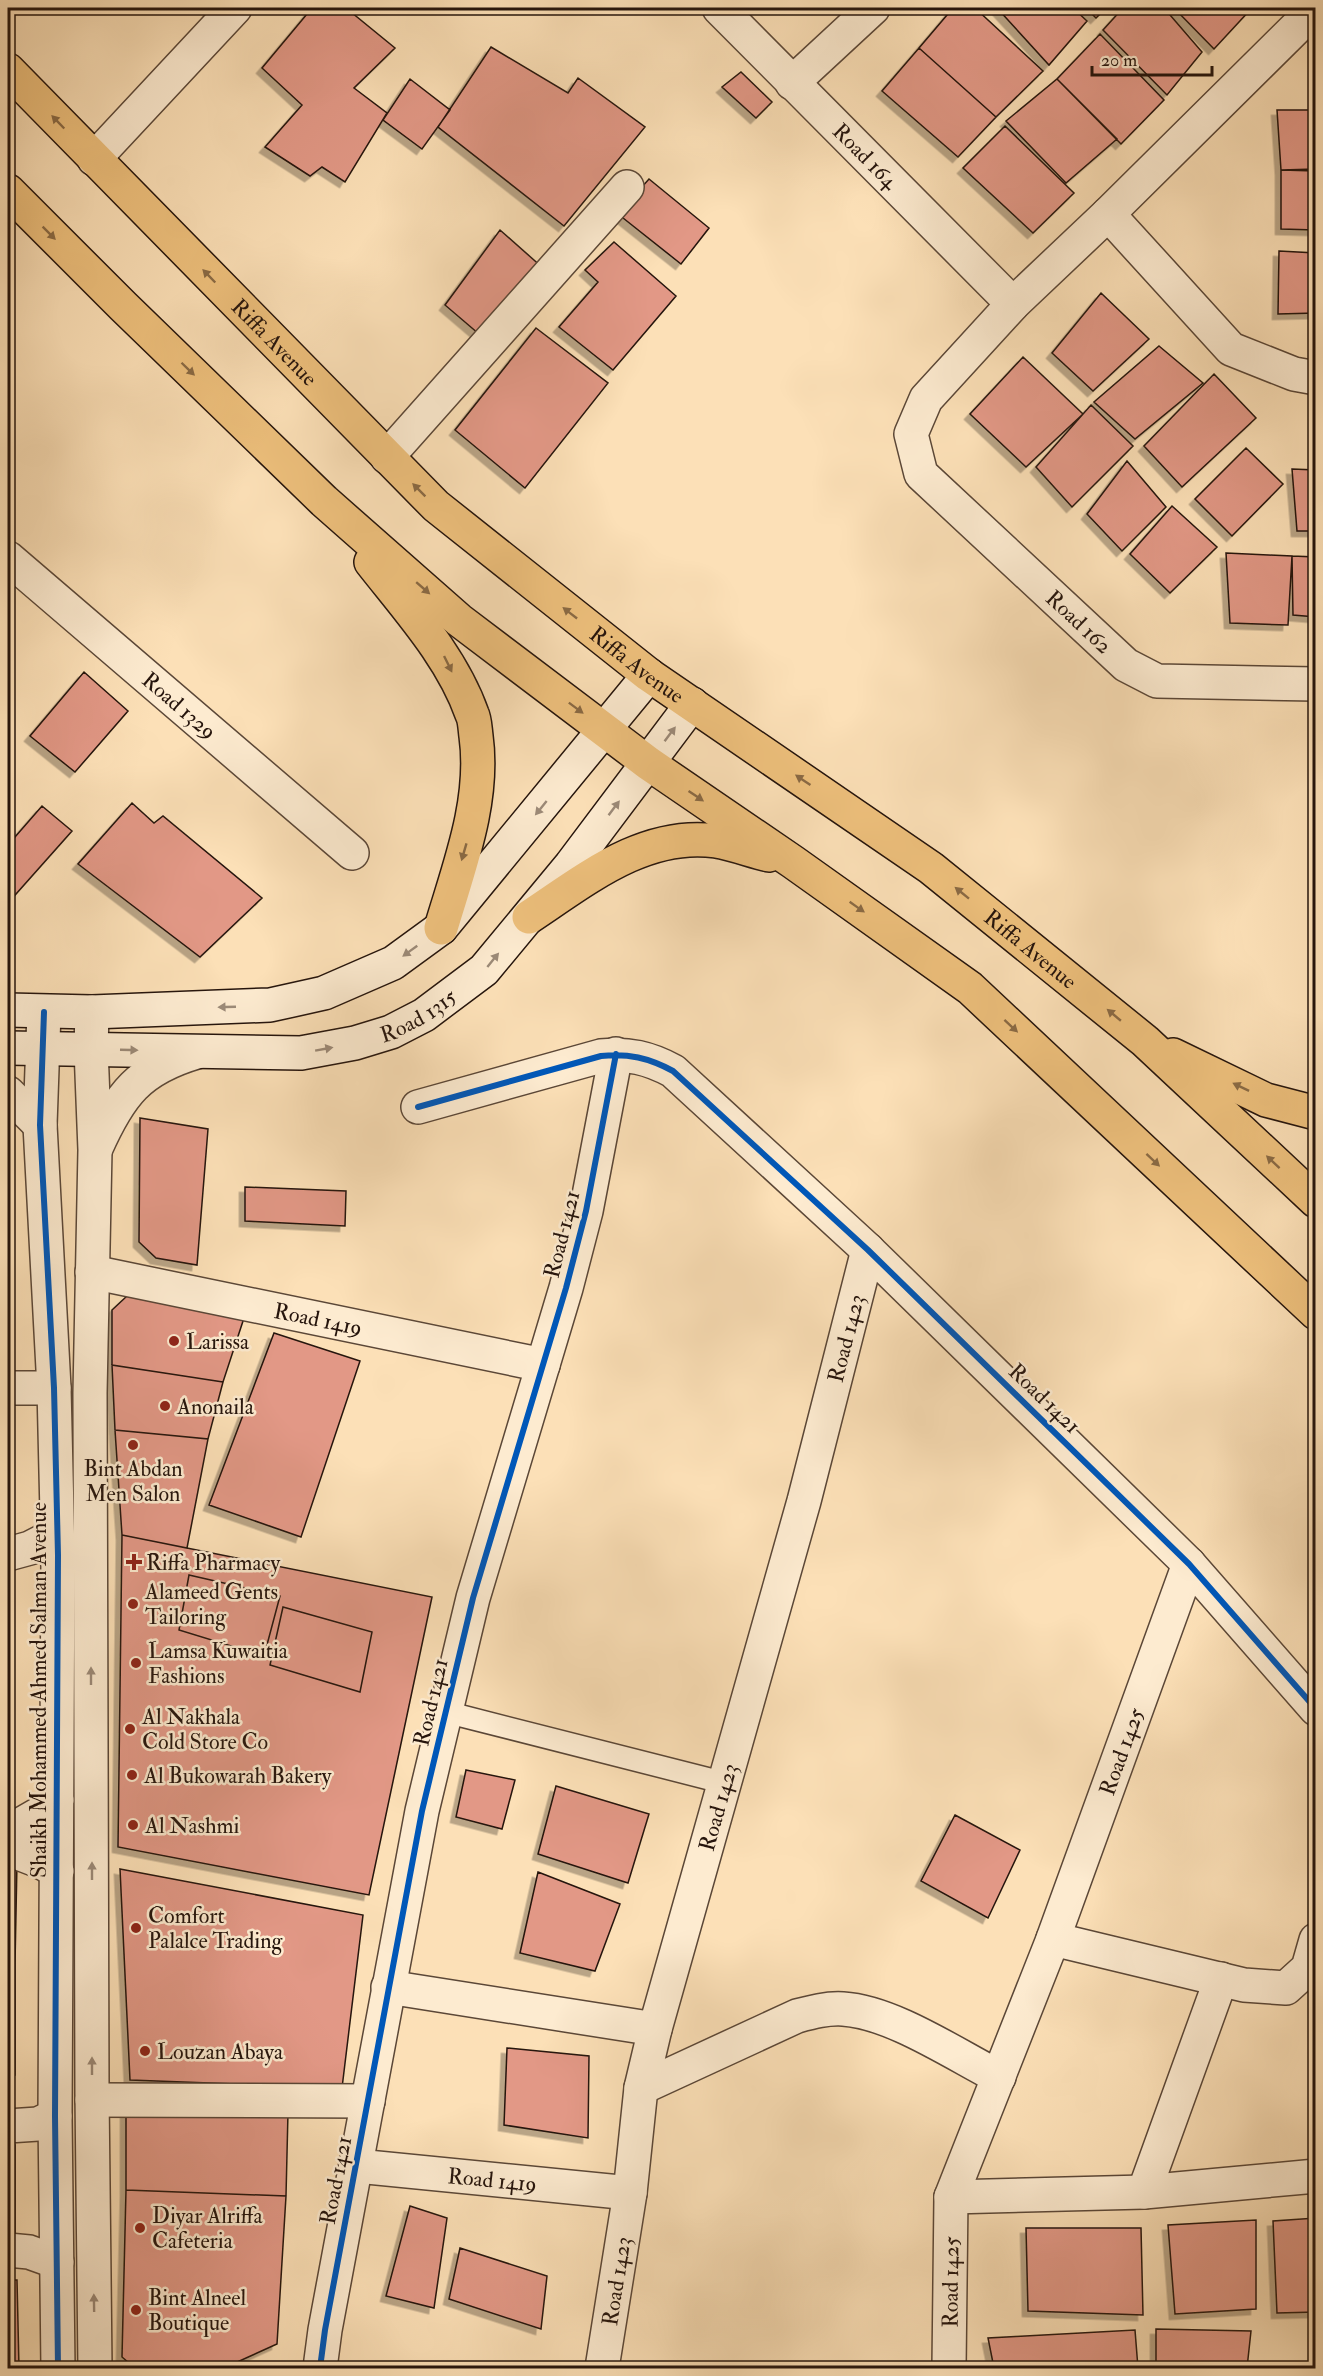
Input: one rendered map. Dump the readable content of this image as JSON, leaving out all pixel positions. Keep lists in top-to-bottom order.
{
  "streets": {
    "main road": ["Riffa Avenue"],
    "street": [
      "Road 164",
      "Road 162",
      "Road 1329",
      "Road 1315",
      "Road 1421",
      "Road 1419",
      "Road 1423",
      "Shaikh Mohammed Ahmed Salman Avenue",
      "Road 1425"
    ]
  },
  "crossings": [
    ["Road 164", "Road 162"],
    ["Riffa Avenue", "Road 1315"],
    ["Road 1315", "Shaikh Mohammed Ahmed Salman Avenue"],
    ["Road 1421", "Road 1419"],
    ["Road 1421", "Road 1423"],
    ["Road 1421", "Road 1425"],
    ["Road 1419", "Road 1423"]
  ],
  "places": {
    "other": [
      "Larissa",
      "Anonaila",
      "Bint Abdan Men Salon",
      "Alameed Gents Tailoring",
      "Lamsa Kuwaitia Fashions",
      "Al Nakhala Cold Store Co",
      "Al Bukowarah Bakery",
      "Al Nashmi",
      "Comfort Palalce Trading",
      "Louzan Abaya",
      "Diyar Alriffa Cafeteria",
      "Bint Alneel Boutique"
    ],
    "health": ["Riffa Pharmacy"]
  },
  "scale_bar": "20 m"
}
